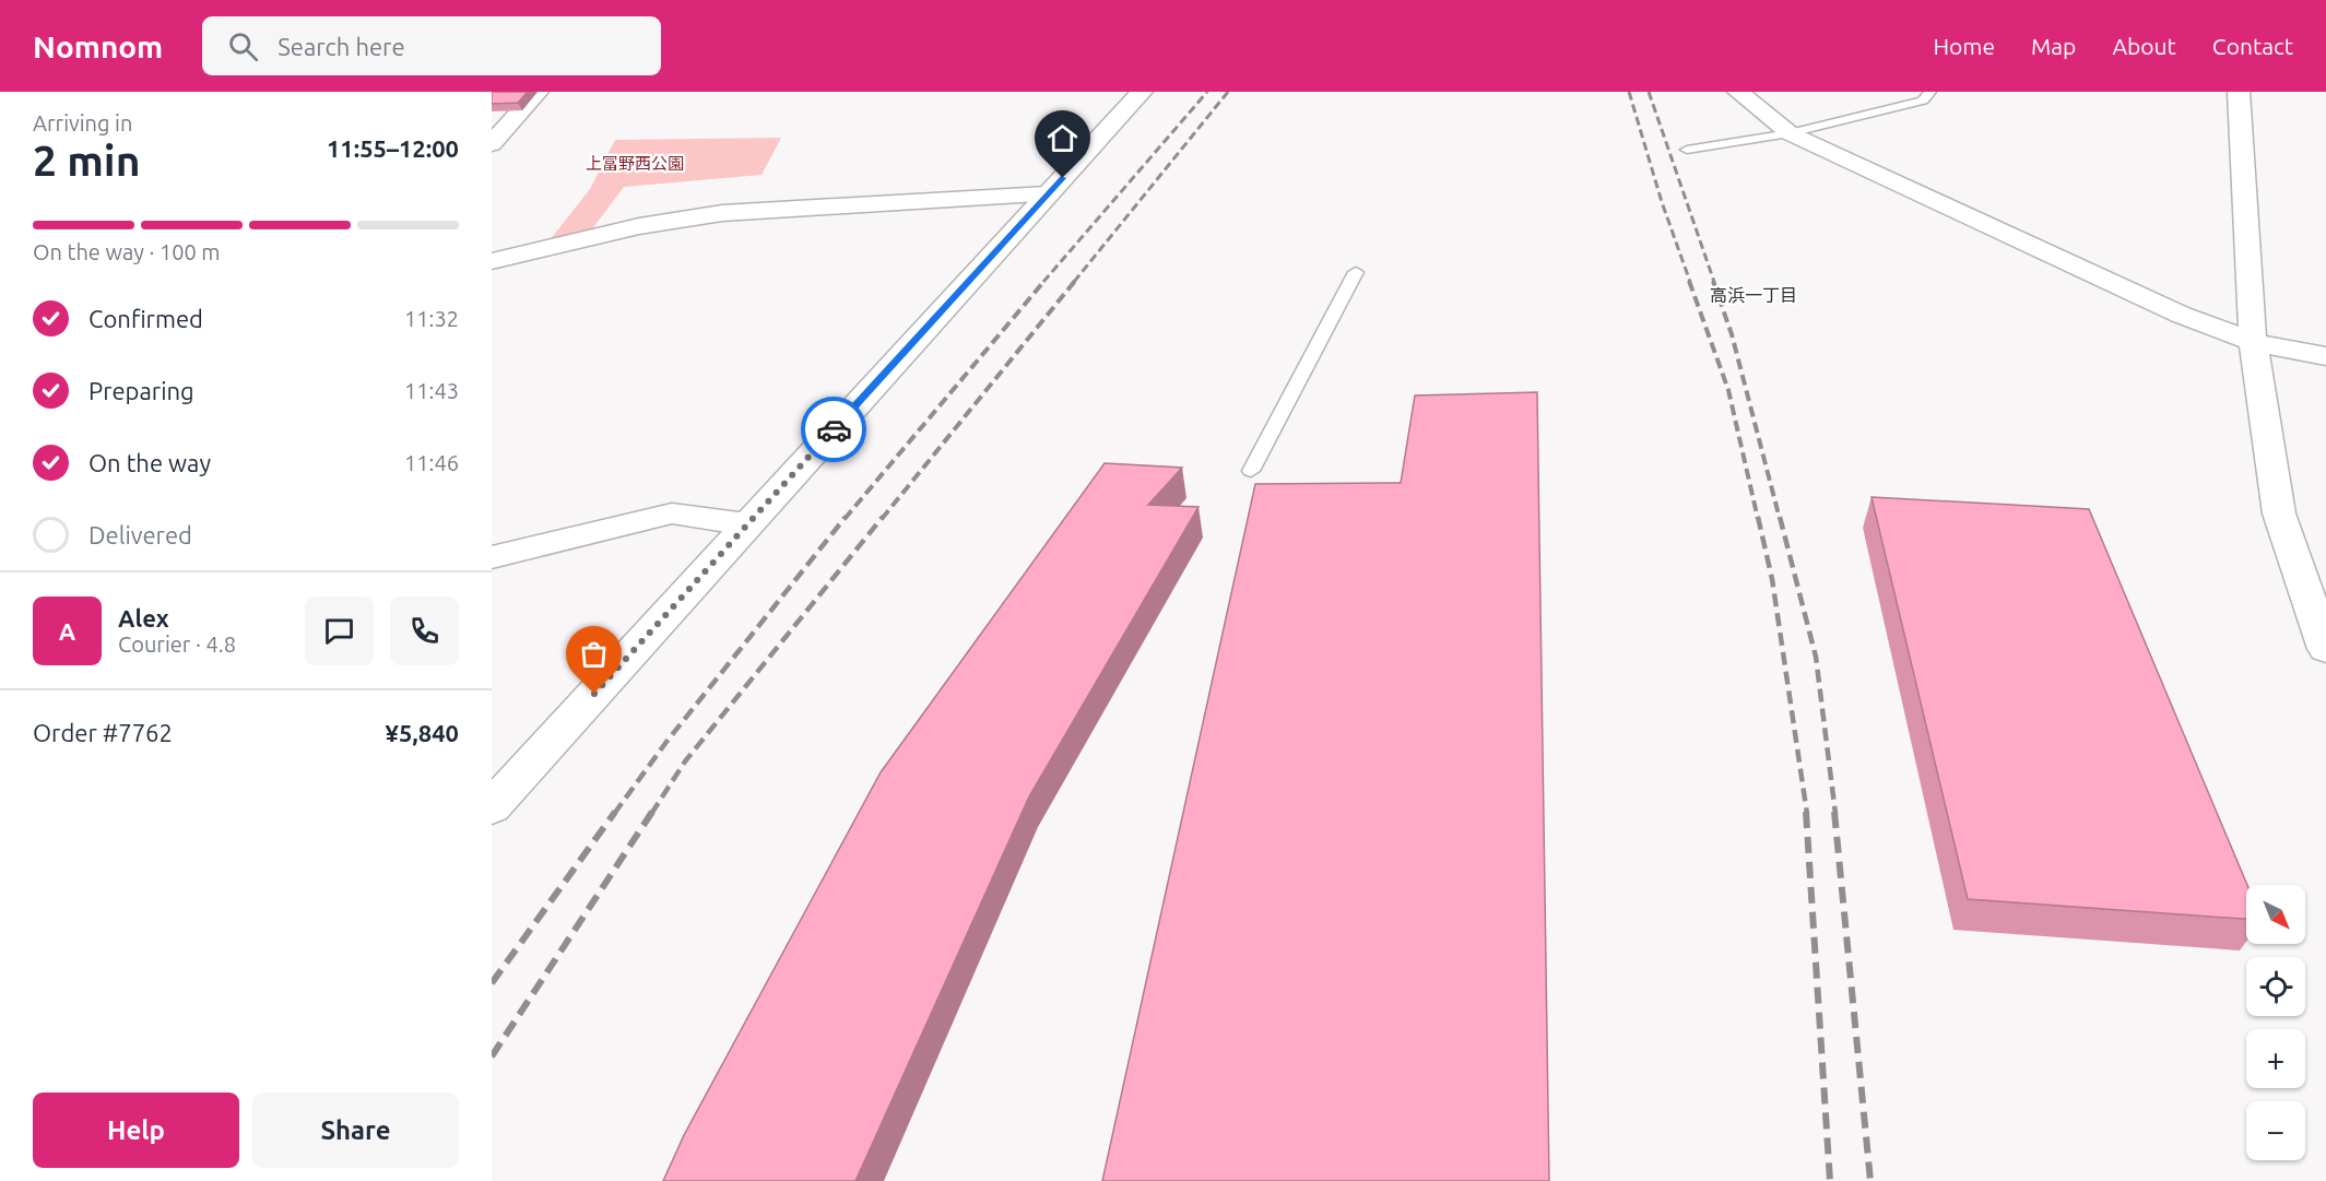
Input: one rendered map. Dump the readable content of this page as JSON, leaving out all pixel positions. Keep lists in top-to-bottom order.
{
  "districts": ["高浜一丁目"],
  "parks": ["上冨野西公園"],
  "north": "bottom right",
  "page": {
    "header": "Nomnom",
    "search": "Search here",
    "nav": [
      "Home",
      "Map",
      "About",
      "Contact"
    ],
    "heading": ["2 min", "Arriving in", "11:55–12:00"],
    "panel": [
      "Alex",
      "Courier · 4.8",
      "Order #7762",
      "¥5,840"
    ],
    "bar": "On the way · 100 m",
    "list": [
      ["Confirmed", "11:32"],
      ["Preparing", "11:43"],
      ["On the way", "11:46"],
      "Delivered"
    ],
    "round": "A",
    "map_buttons": ["+", "−"],
    "buttons": ["Help", "Share"]
  }
}
